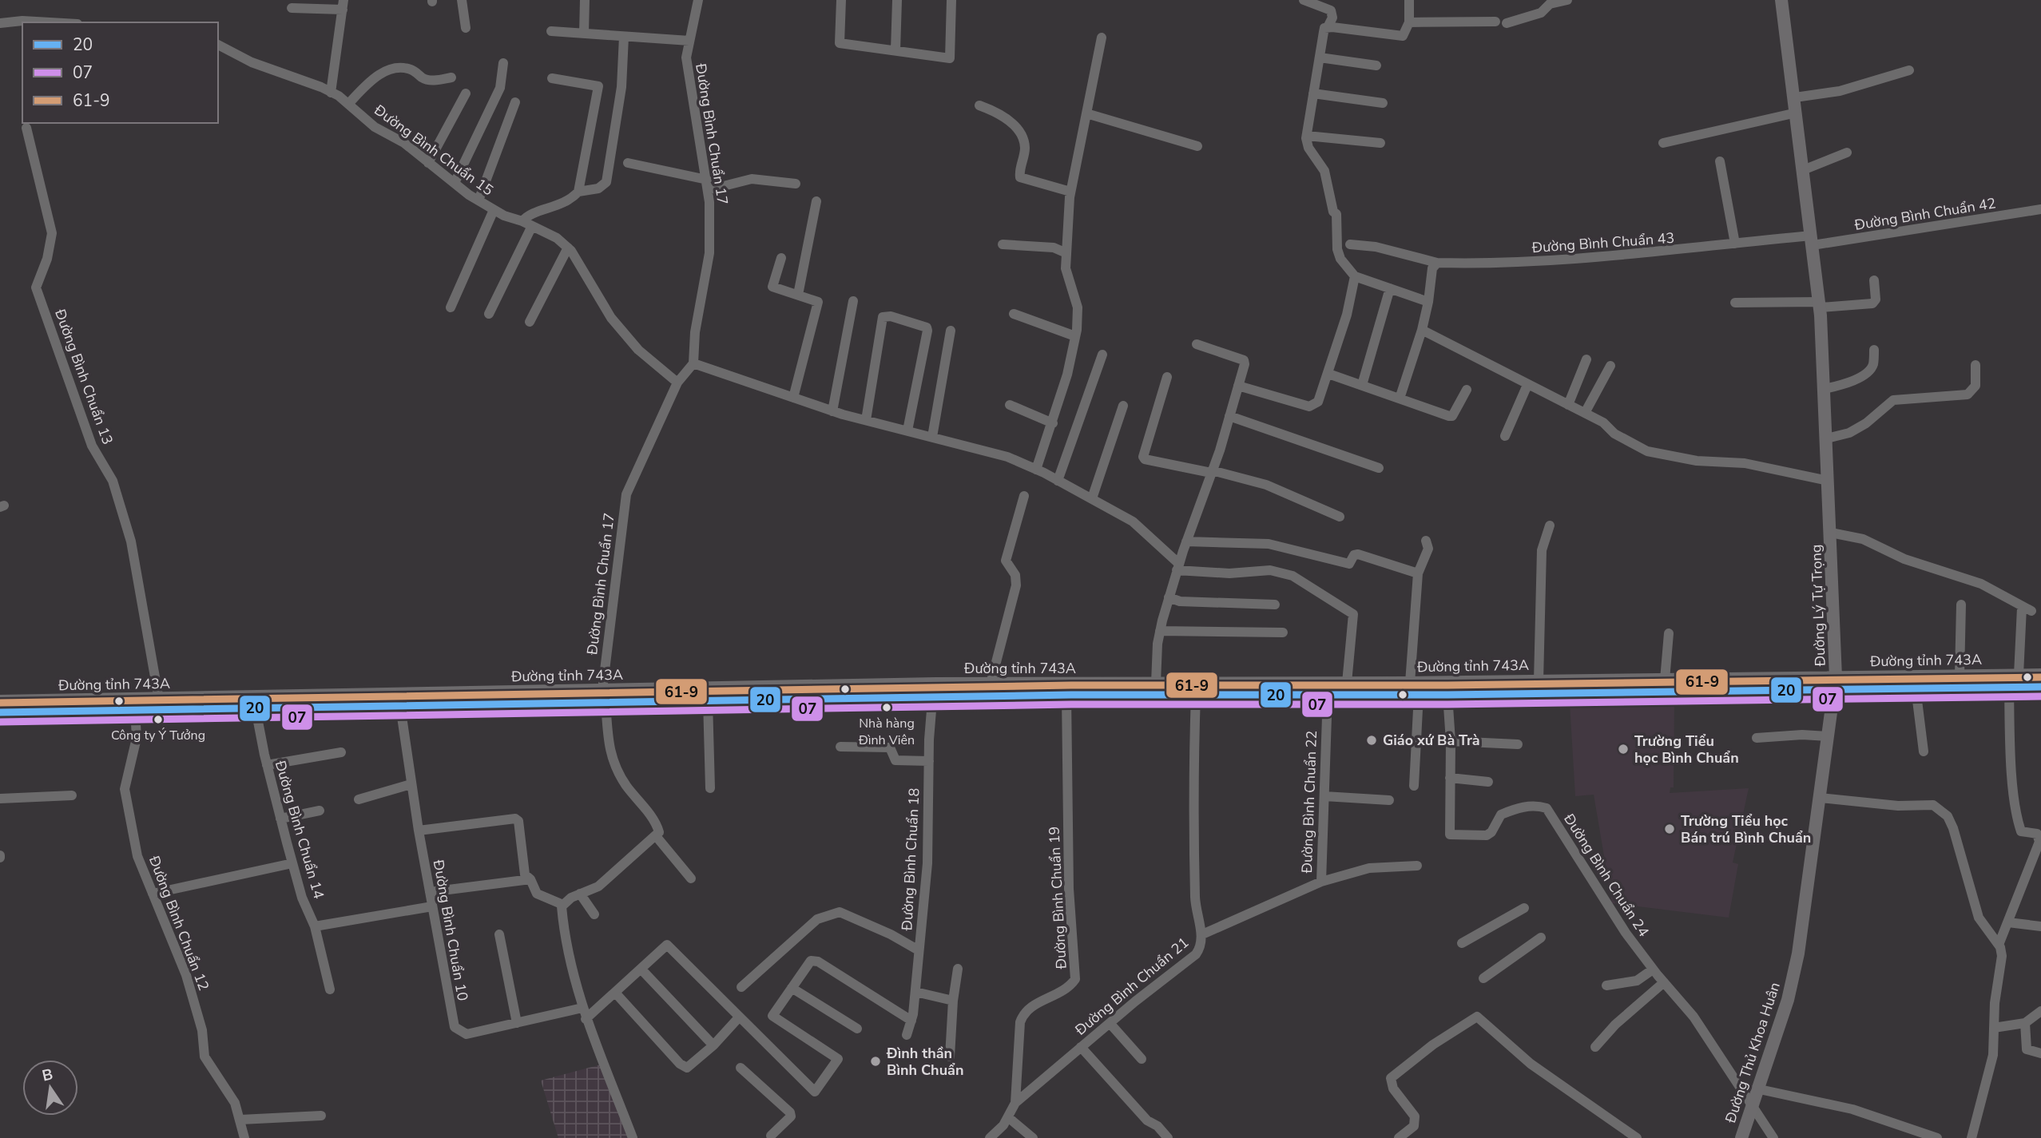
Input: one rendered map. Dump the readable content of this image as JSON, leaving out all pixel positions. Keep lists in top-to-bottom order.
{
  "streets": {
    "main road": ["Đường Lý Tự Trọng", "Đường tỉnh 743A", "Đường Thủ Khoa Huân"],
    "street": [
      "Đường Bình Chuẩn 17",
      "Đường Bình Chuẩn 15",
      "Đường Bình Chuẩn 42",
      "Đường Bình Chuẩn 43",
      "Đường Bình Chuẩn 13",
      "Đường Bình Chuẩn 22",
      "Đường Bình Chuẩn 14",
      "Đường Bình Chuẩn 18",
      "Đường Bình Chuẩn 24",
      "Đường Bình Chuẩn 19",
      "Đường Bình Chuẩn 12",
      "Đường Bình Chuẩn 10",
      "Đường Bình Chuẩn 21"
    ]
  },
  "crossings": [
    ["Đường Bình Chuẩn 17", "Đường Bình Chuẩn 15"],
    ["Đường Bình Chuẩn 17", "Đường tỉnh 743A"],
    ["Đường Bình Chuẩn 42", "Đường Bình Chuẩn 43"],
    ["Đường Bình Chuẩn 42", "Đường Lý Tự Trọng"],
    ["Đường Bình Chuẩn 43", "Đường Lý Tự Trọng"],
    ["Đường Bình Chuẩn 13", "Đường tỉnh 743A"],
    ["Đường Lý Tự Trọng", "Đường tỉnh 743A"],
    ["Đường Lý Tự Trọng", "Đường Thủ Khoa Huân"],
    ["Đường tỉnh 743A", "Đường Bình Chuẩn 22"],
    ["Đường tỉnh 743A", "Đường Bình Chuẩn 14"],
    ["Đường tỉnh 743A", "Đường Bình Chuẩn 18"],
    ["Đường tỉnh 743A", "Đường Bình Chuẩn 24"],
    ["Đường tỉnh 743A", "Đường Bình Chuẩn 19"],
    ["Đường tỉnh 743A", "Đường Bình Chuẩn 12"],
    ["Đường tỉnh 743A", "Đường Bình Chuẩn 10"],
    ["Đường tỉnh 743A", "Đường Bình Chuẩn 21"],
    ["Đường tỉnh 743A", "Đường Thủ Khoa Huân"],
    ["Đường Bình Chuẩn 22", "Đường Bình Chuẩn 21"],
    ["Đường Bình Chuẩn 24", "Đường Thủ Khoa Huân"],
    ["Đường Bình Chuẩn 19", "Đường Bình Chuẩn 21"]
  ],
  "places": [
    "Nhà hàng Đình Viên",
    "Công ty Ý Tưởng",
    "Giáo xứ Bà Trà",
    "Trường Tiểu học Bình Chuẩn",
    "Trường Tiểu học Bán trú Bình Chuẩn",
    "Đình thần Bình Chuẩn"
  ],
  "lines": ["transit line 61-9", "transit line 20", "transit line 07"],
  "legend": ["20", "07", "61-9"],
  "north": "top"
}
